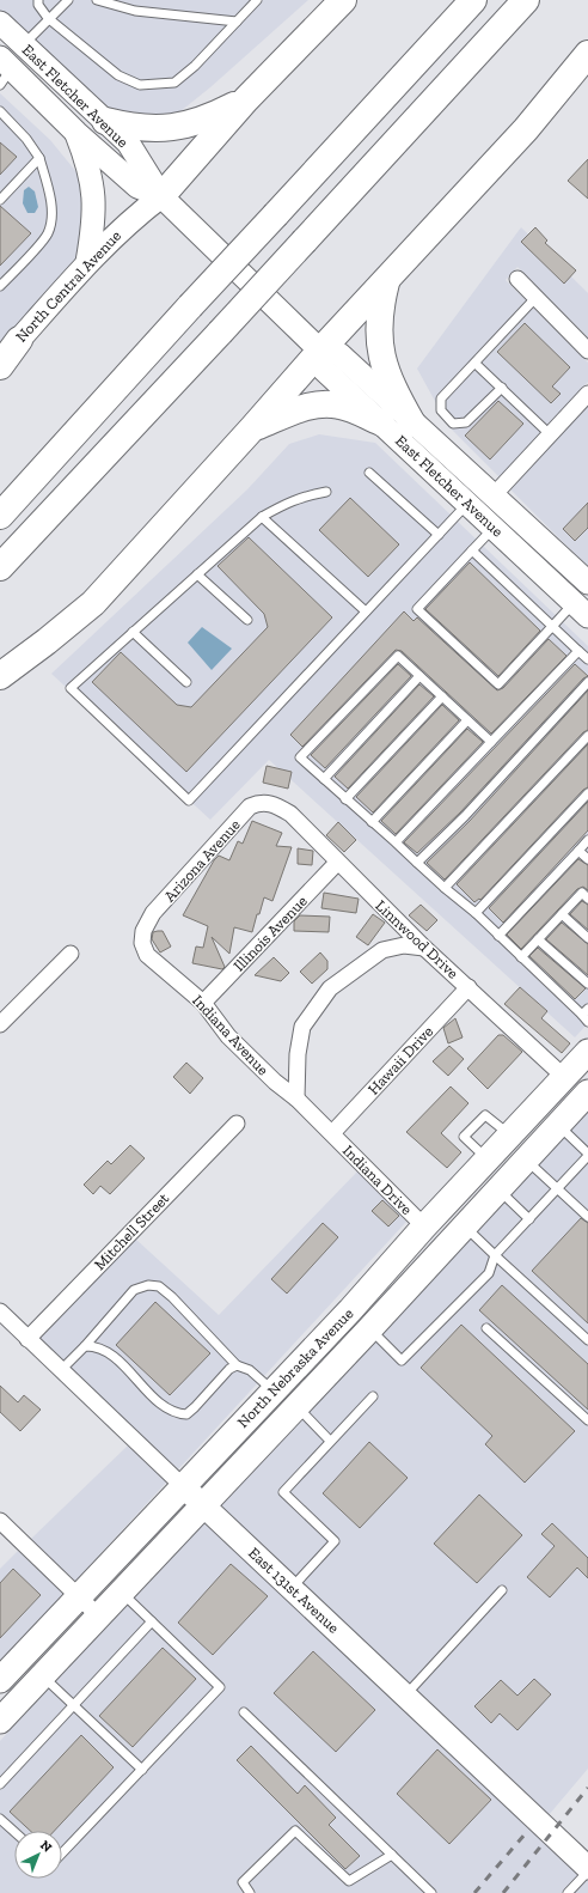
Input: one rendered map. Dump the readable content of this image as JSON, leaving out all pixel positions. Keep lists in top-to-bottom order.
{
  "streets": {
    "main road": [
      "East Fletcher Avenue",
      "North Central Avenue",
      "North Nebraska Avenue",
      "East 131st Avenue"
    ],
    "street": [
      "Arizona Avenue",
      "Illinois Avenue",
      "Linnwood Drive",
      "Indiana Avenue",
      "Hawaii Drive",
      "Indiana Drive",
      "Mitchell Street"
    ]
  },
  "crossings": [
    ["East Fletcher Avenue", "North Central Avenue"],
    ["Arizona Avenue", "Linnwood Drive"],
    ["Arizona Avenue", "Indiana Avenue"],
    ["Illinois Avenue", "Linnwood Drive"],
    ["Illinois Avenue", "Indiana Avenue"],
    ["Linnwood Drive", "Hawaii Drive"],
    ["Linnwood Drive", "North Nebraska Avenue"],
    ["Indiana Avenue", "Hawaii Drive"],
    ["Indiana Avenue", "Indiana Drive"],
    ["Hawaii Drive", "Indiana Drive"],
    ["Indiana Drive", "North Nebraska Avenue"],
    ["Mitchell Street", "East 131st Avenue"],
    ["North Nebraska Avenue", "East 131st Avenue"]
  ],
  "north": "top right"
}
